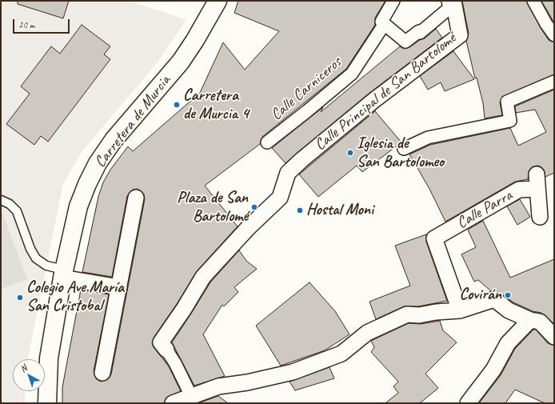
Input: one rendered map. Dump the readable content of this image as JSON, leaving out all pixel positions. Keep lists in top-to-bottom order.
{
  "streets": {
    "main road": ["Carretera de Murcia"],
    "street": ["Calle Carniceros", "Calle Principal de San Bartolomé", "Calle Parra"]
  },
  "places": [
    "Carretera de Murcia 4",
    "Iglesia de San Bartolomeo",
    "Plaza de San Bartolomé",
    "Hostal Moni",
    "Covirán",
    "Colegio Ave María San Cristobal"
  ],
  "scale_bar": "20 m",
  "north": "top left"
}
